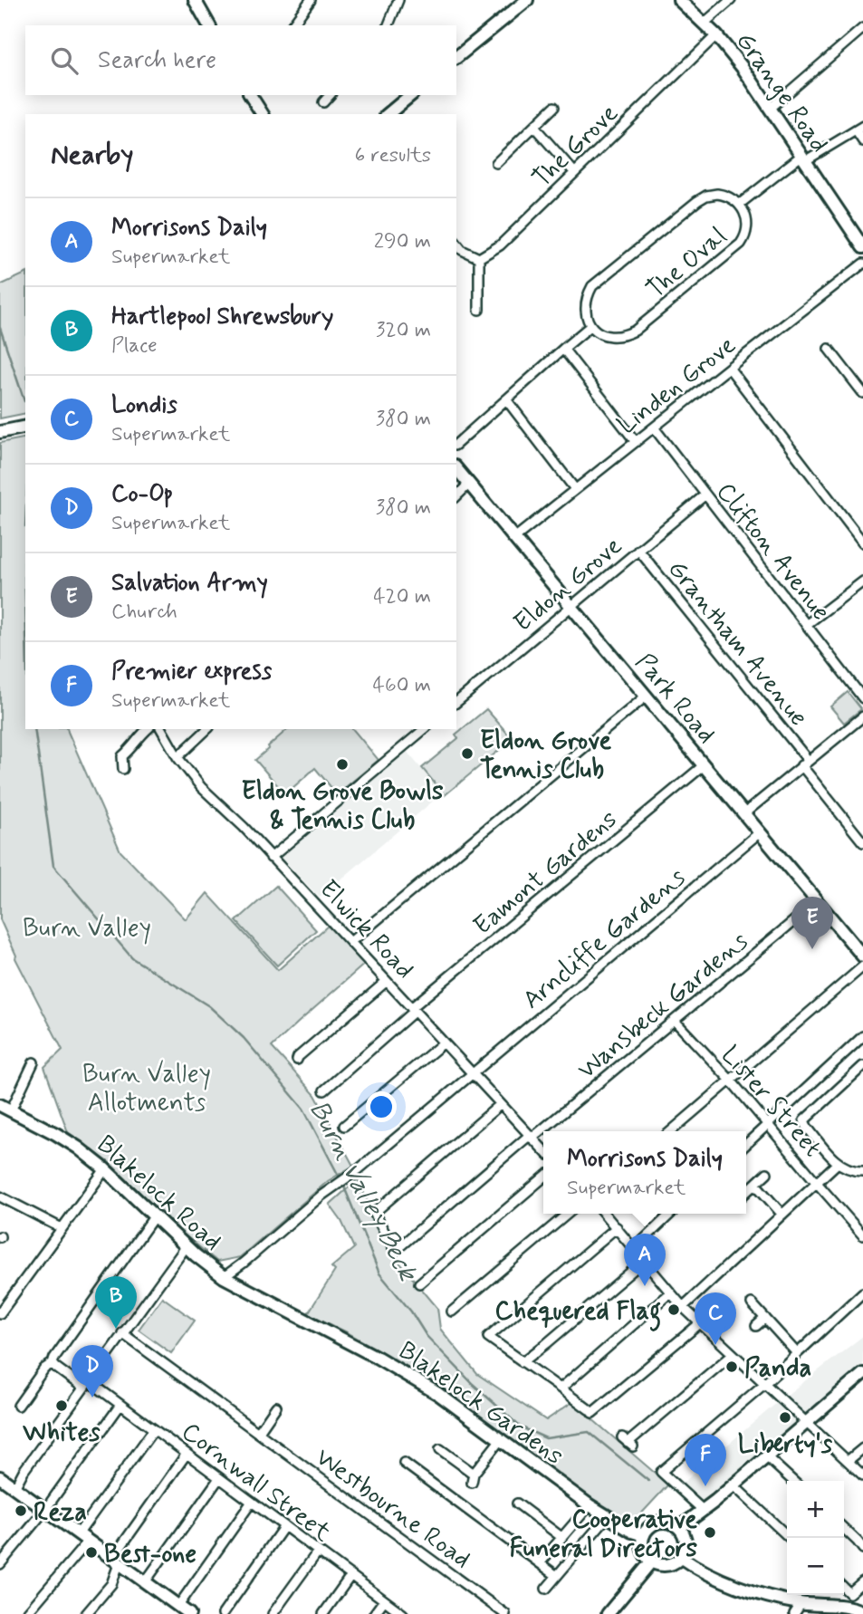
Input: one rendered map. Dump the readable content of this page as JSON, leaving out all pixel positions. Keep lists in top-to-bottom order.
{
  "streets": {
    "street": [
      "Grange Road",
      "The Grove",
      "The Oval",
      "Linden Grove",
      "Clifton Avenue",
      "Eldon Grove",
      "Grantham Avenue",
      "Park Road",
      "Eamont Gardens",
      "Elwick Road",
      "Arncliffe Gardens",
      "Wansbeck Gardens",
      "Lister Street",
      "Blakelock Road",
      "Blakelock Gardens",
      "Cornwall Street",
      "Westbourne Road"
    ]
  },
  "crossings": [
    ["Grange Road", "The Grove"],
    ["Linden Grove", "Clifton Avenue"],
    ["Linden Grove", "Park Road"],
    ["Clifton Avenue", "Eldon Grove"],
    ["Eldon Grove", "Grantham Avenue"],
    ["Eldon Grove", "Park Road"],
    ["Park Road", "Eamont Gardens"],
    ["Park Road", "Arncliffe Gardens"],
    ["Park Road", "Wansbeck Gardens"],
    ["Eamont Gardens", "Elwick Road"],
    ["Elwick Road", "Arncliffe Gardens"],
    ["Elwick Road", "Wansbeck Gardens"],
    ["Arncliffe Gardens", "Blakelock Road"],
    ["Arncliffe Gardens", "Blakelock Gardens"],
    ["Wansbeck Gardens", "Lister Street"],
    ["Blakelock Road", "Blakelock Gardens"]
  ],
  "water": ["Burn Valley Beck"],
  "parks": ["Burn Valley", "Burn Valley Allotments"],
  "places": [
    "Eldon Grove Tennis Club",
    "Eldon Grove Bowls & Tennis Club",
    "Chequered Flag",
    "Panda",
    "Whites",
    "Liberty's",
    "Reza",
    "Cooperative Funeral Directors",
    "Best-one"
  ],
  "page": {
    "search": "Search here",
    "heading": ["Nearby", "6 results"],
    "list": [
      {
        "mark": "A",
        "name": "Morrisons Daily",
        "note": "Supermarket",
        "value": "290 m"
      },
      {
        "mark": "B",
        "name": "Hartlepool Shrewsbury",
        "note": "Place",
        "value": "320 m"
      },
      {
        "mark": "C",
        "name": "Londis",
        "note": "Supermarket",
        "value": "380 m"
      },
      {
        "mark": "D",
        "name": "Co-Op",
        "note": "Supermarket",
        "value": "380 m"
      },
      {
        "mark": "E",
        "name": "Salvation Army",
        "note": "Church",
        "value": "420 m"
      },
      {
        "mark": "F",
        "name": "Premier express",
        "note": "Supermarket",
        "value": "460 m"
      }
    ],
    "pins": [
      "E",
      "A",
      "B",
      "C",
      "D",
      "F"
    ],
    "popup": ["Morrisons Daily", "Supermarket"],
    "map_buttons": ["+", "−"]
  }
}
